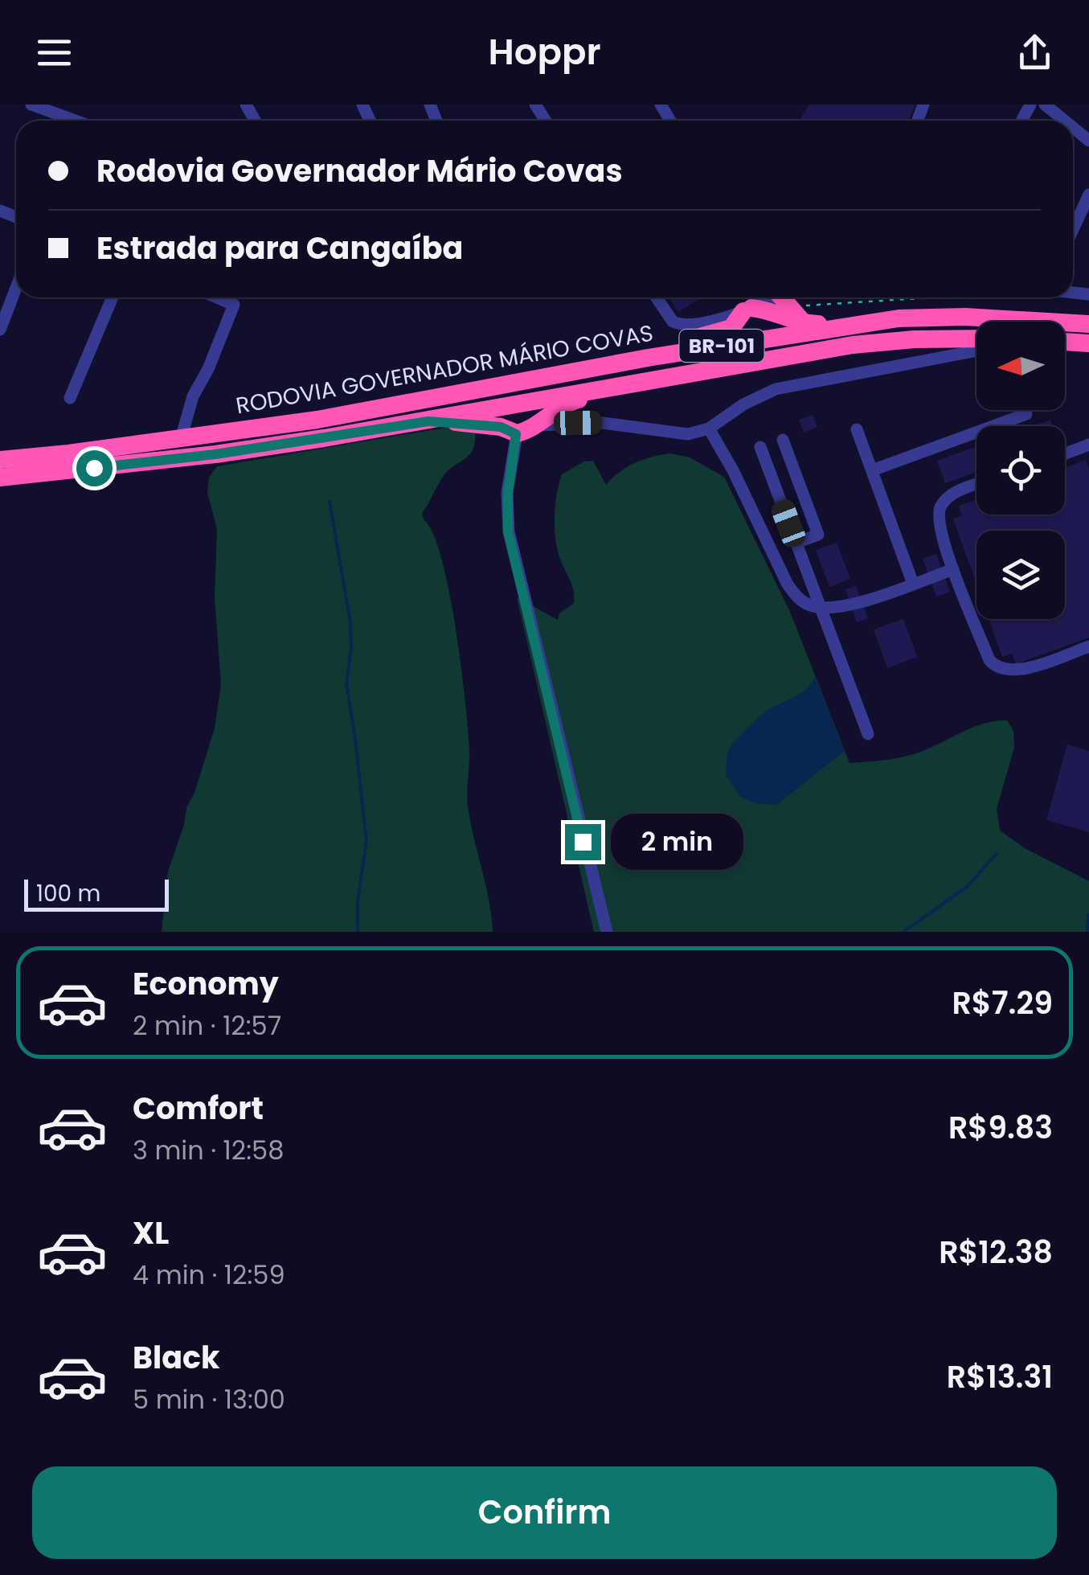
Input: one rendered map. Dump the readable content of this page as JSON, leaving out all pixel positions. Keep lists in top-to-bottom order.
{
  "streets": {
    "highway": ["BR-101", "RODOVIA GOVERNADOR MÁRIO COVAS"]
  },
  "scale_bar": "100 m",
  "north": "left",
  "page": {
    "header": "Hoppr",
    "banner": ["Rodovia Governador Mário Covas", "Estrada para Cangaíba"],
    "bubble": "2 min",
    "scale": "100 m",
    "list": [
      {
        "name": "Economy",
        "note": "2 min · 12:57",
        "value": "R$7.29"
      },
      {
        "name": "Comfort",
        "note": "3 min · 12:58",
        "value": "R$9.83"
      },
      {
        "name": "XL",
        "note": "4 min · 12:59",
        "value": "R$12.38"
      },
      {
        "name": "Black",
        "note": "5 min · 13:00",
        "value": "R$13.31"
      }
    ],
    "buttons": "Confirm"
  }
}
